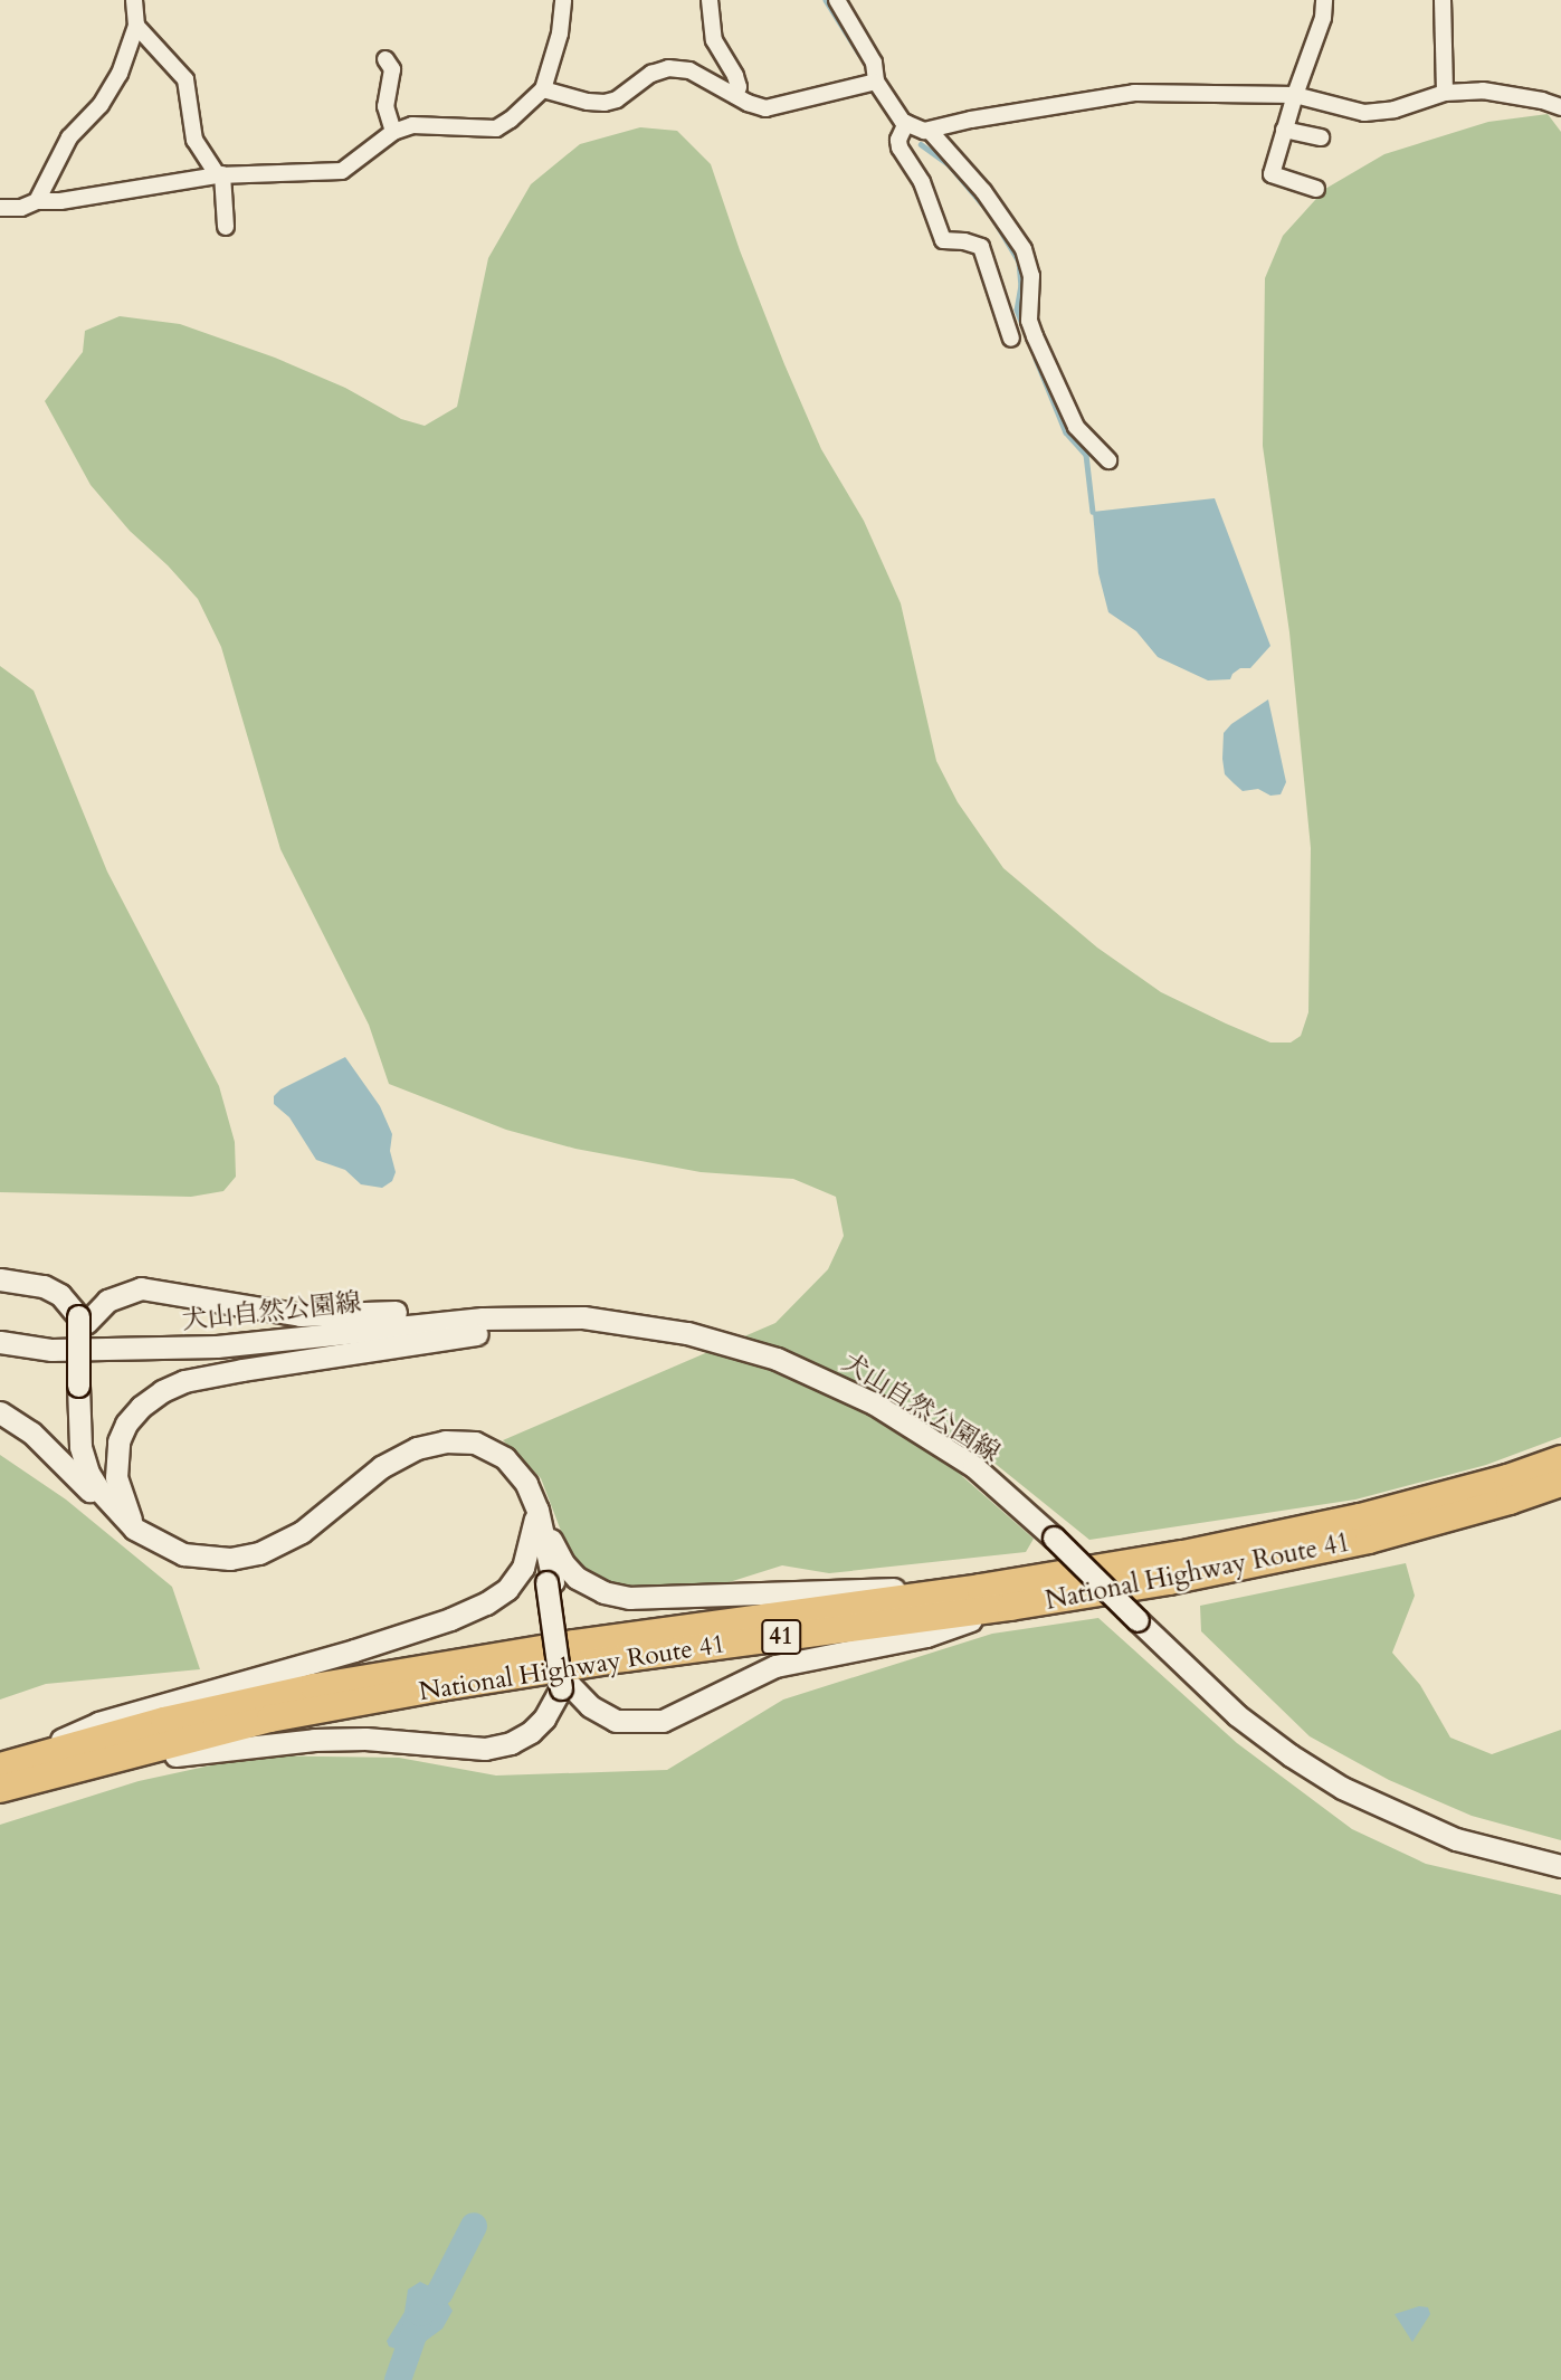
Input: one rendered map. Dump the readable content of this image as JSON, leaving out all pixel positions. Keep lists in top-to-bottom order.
{
  "streets": {
    "highway": ["National Highway Route 41", "41"],
    "main road": ["犬山自然公園線"]
  }
}
